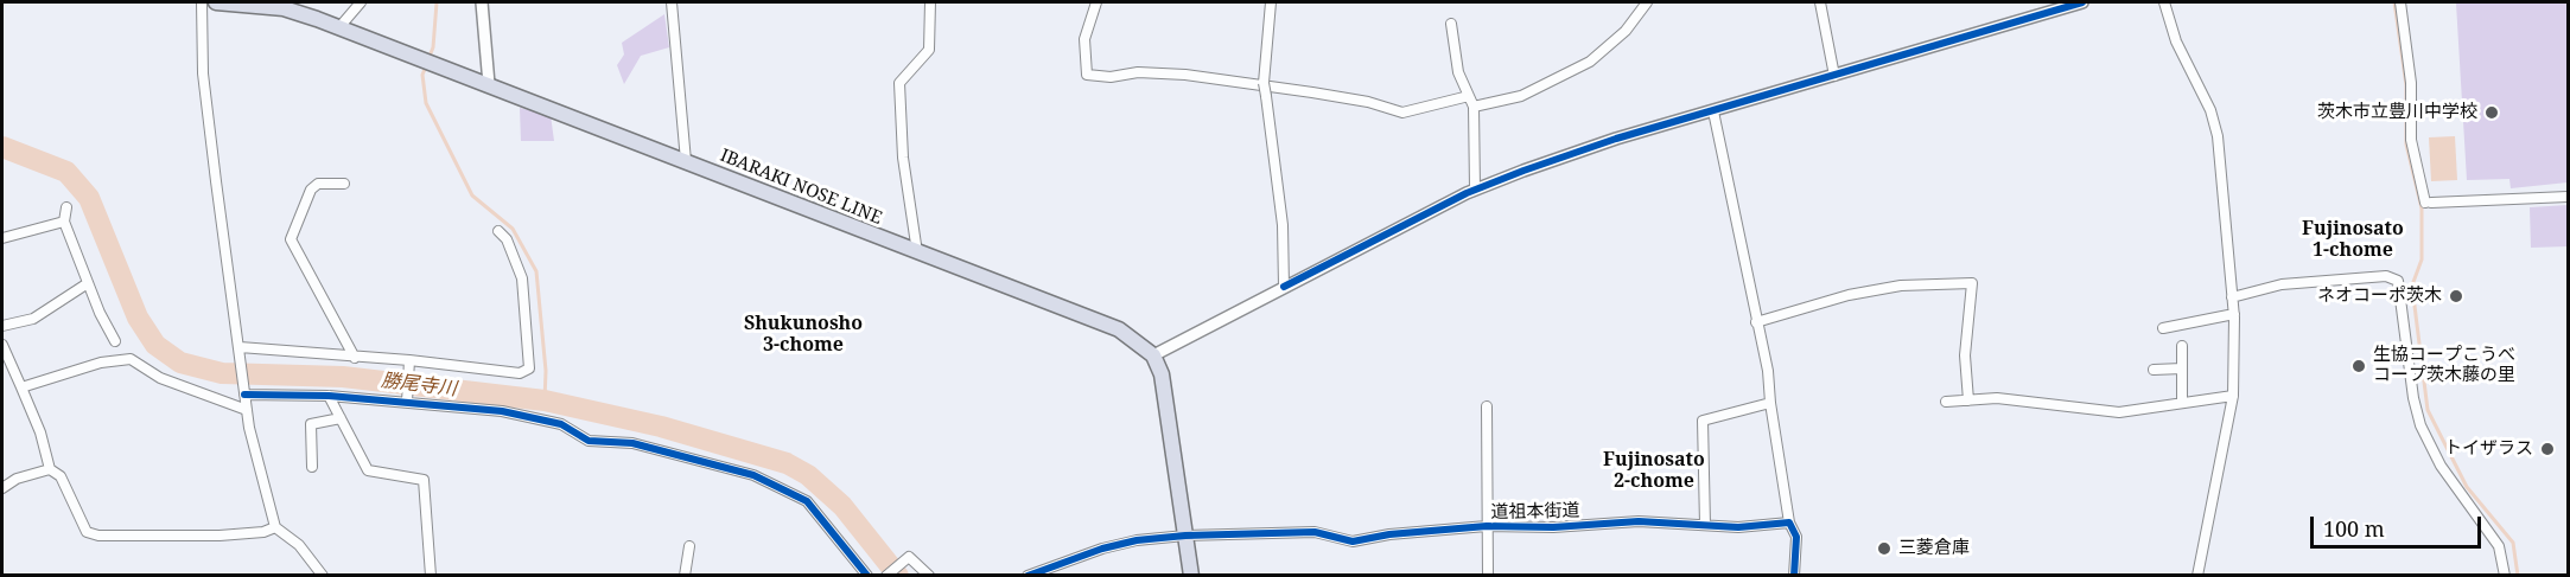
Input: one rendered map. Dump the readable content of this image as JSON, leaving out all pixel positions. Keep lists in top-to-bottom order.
{
  "streets": {
    "main road": ["IBARAKI NOSE LINE"],
    "street": ["道祖本街道"]
  },
  "districts": ["Fujinosato 1-chome", "Shukunosho 3-chome", "Fujinosato 2-chome"],
  "water": ["勝尾寺川"],
  "places": [
    "茨木市立豊川中学校",
    "ネオコーポ茨木",
    "生協コープこうべ コープ茨木藤の里",
    "トイザラス",
    "三菱倉庫"
  ],
  "scale_bar": "100 m"
}
